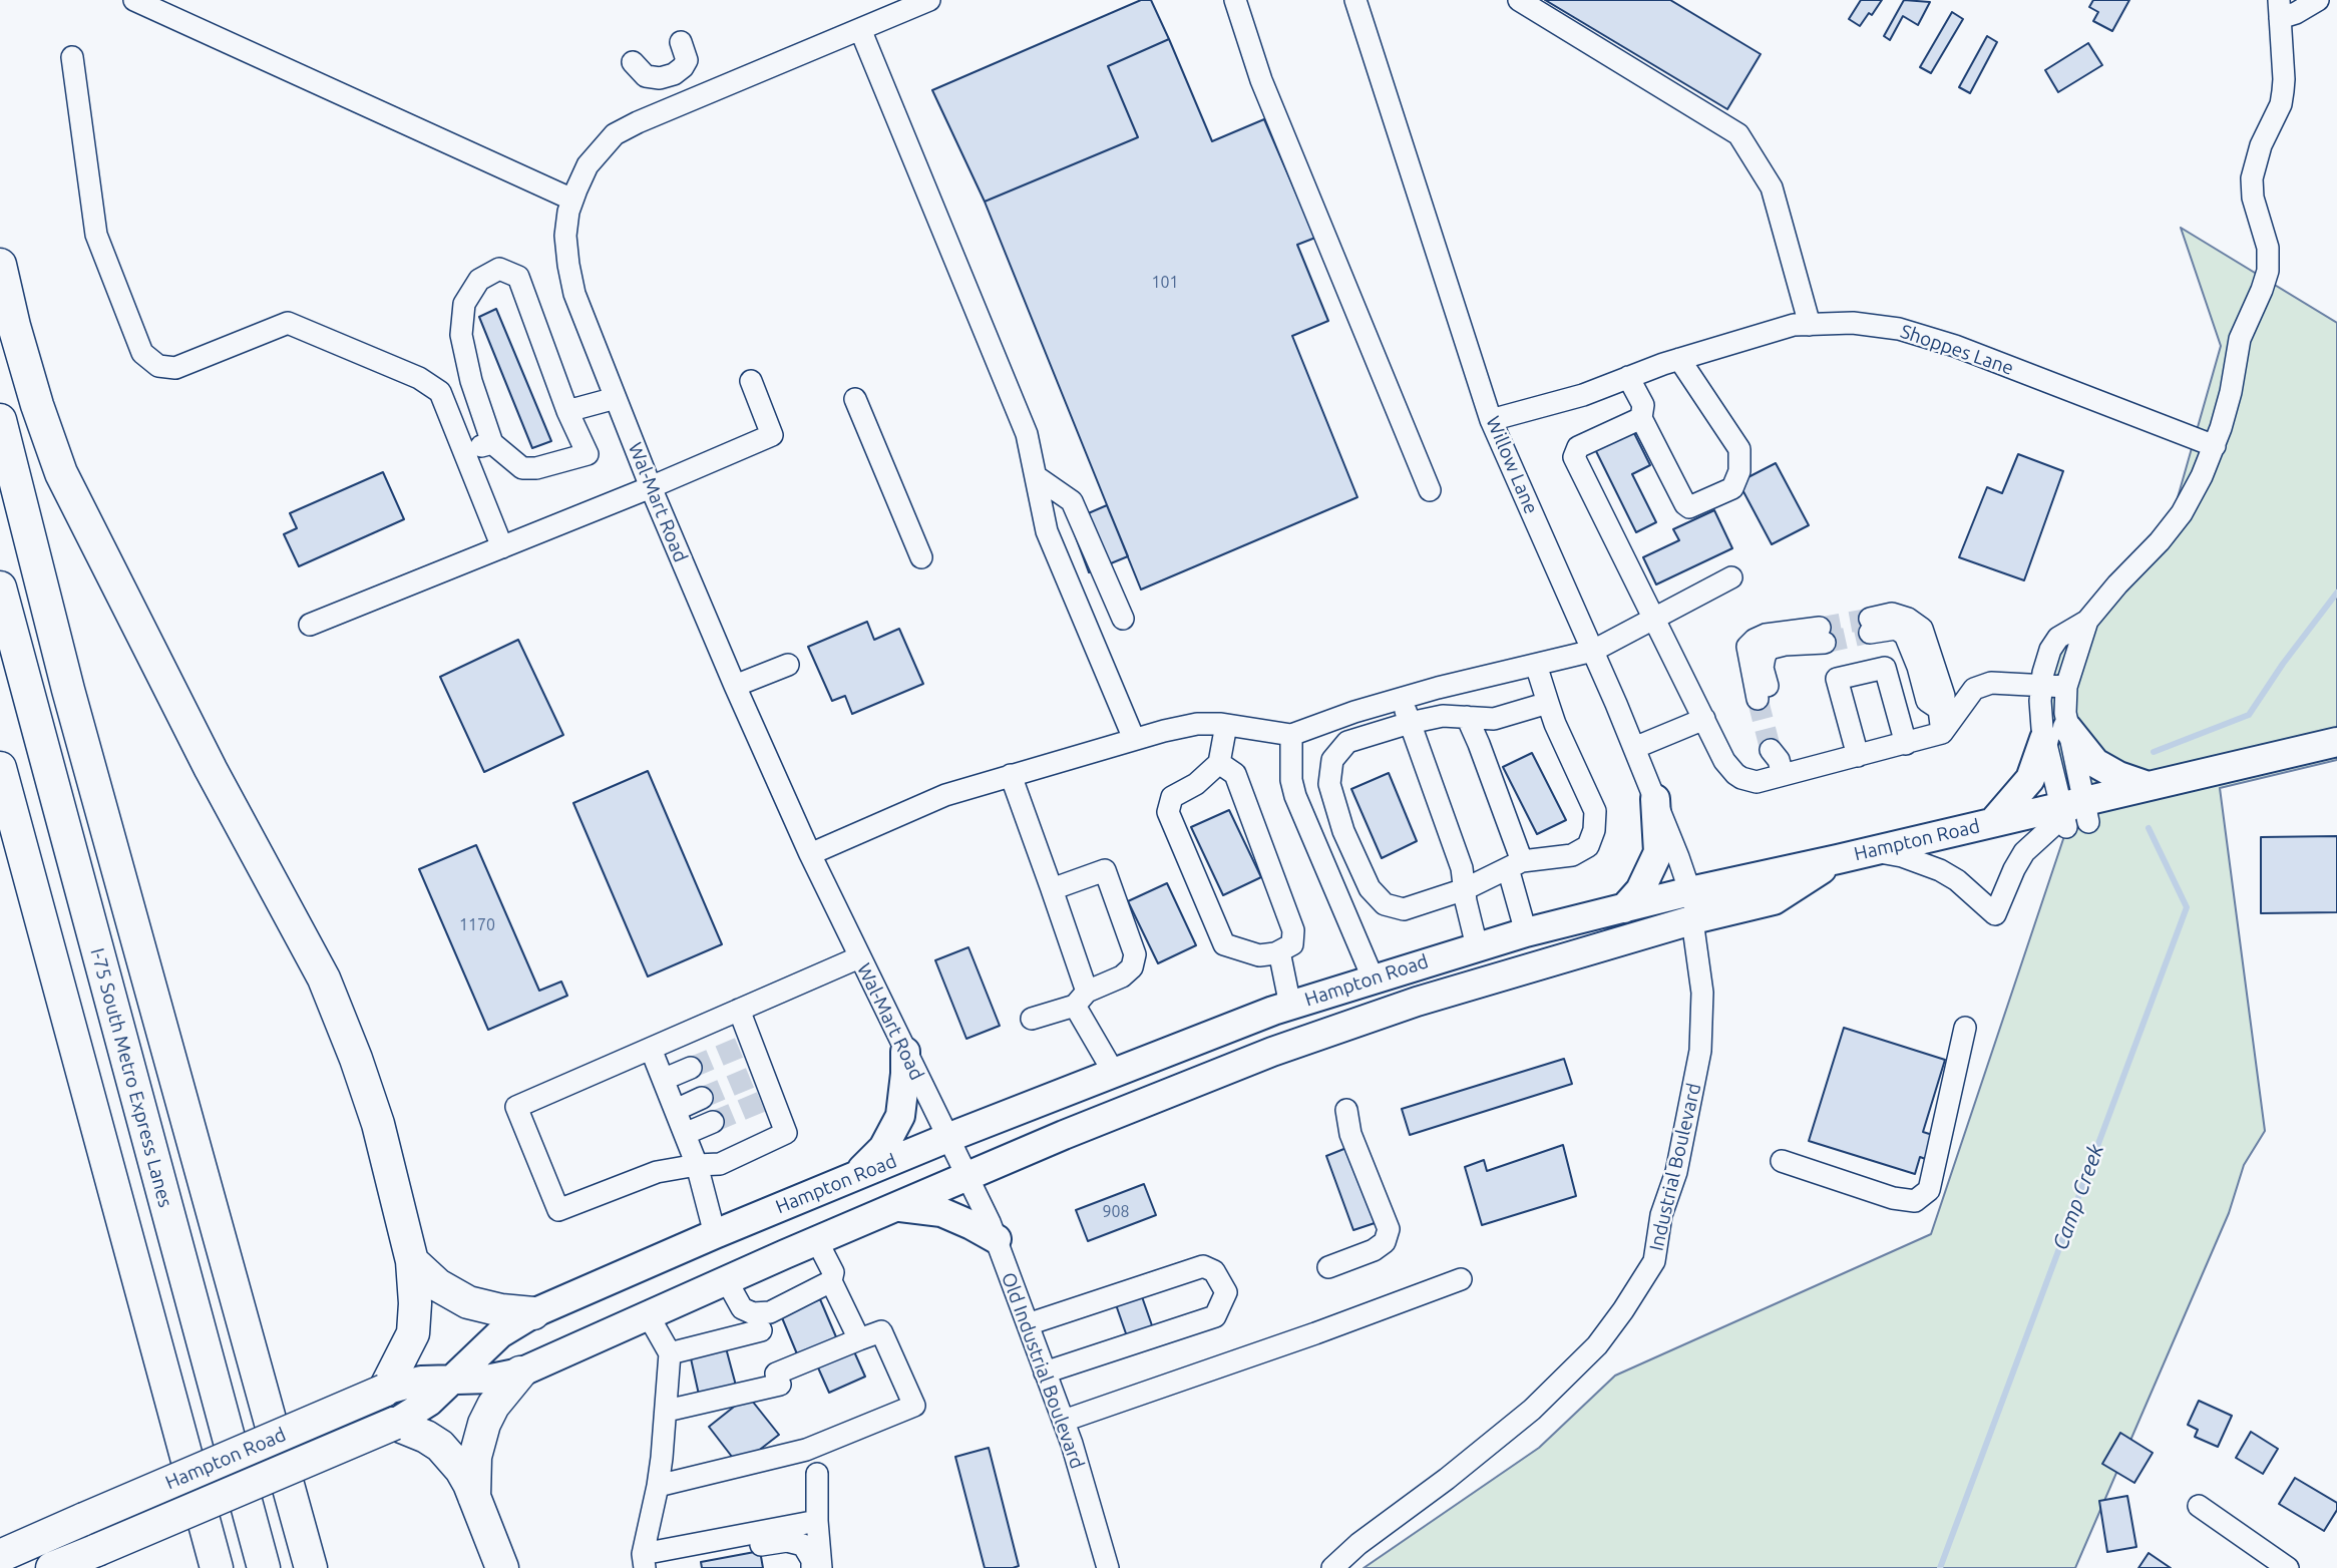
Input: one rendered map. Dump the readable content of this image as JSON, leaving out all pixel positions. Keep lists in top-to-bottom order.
{
  "streets": {
    "highway": ["Hampton Road", "I-75 South Metro Express Lanes"],
    "street": [
      "Shoppes Lane",
      "Willow Lane",
      "Wal-Mart Road",
      "Industrial Boulevard",
      "Old Industrial Boulevard"
    ]
  },
  "crossings": [
    ["Shoppes Lane", "Willow Lane"],
    ["Willow Lane", "Hampton Road"],
    ["Willow Lane", "Industrial Boulevard"],
    ["Wal-Mart Road", "Hampton Road"],
    ["Wal-Mart Road", "Old Industrial Boulevard"],
    ["Hampton Road", "Industrial Boulevard"],
    ["Hampton Road", "Old Industrial Boulevard"]
  ],
  "water": ["Camp Creek"],
  "house_numbers": ["101", "1170", "908"]
}
